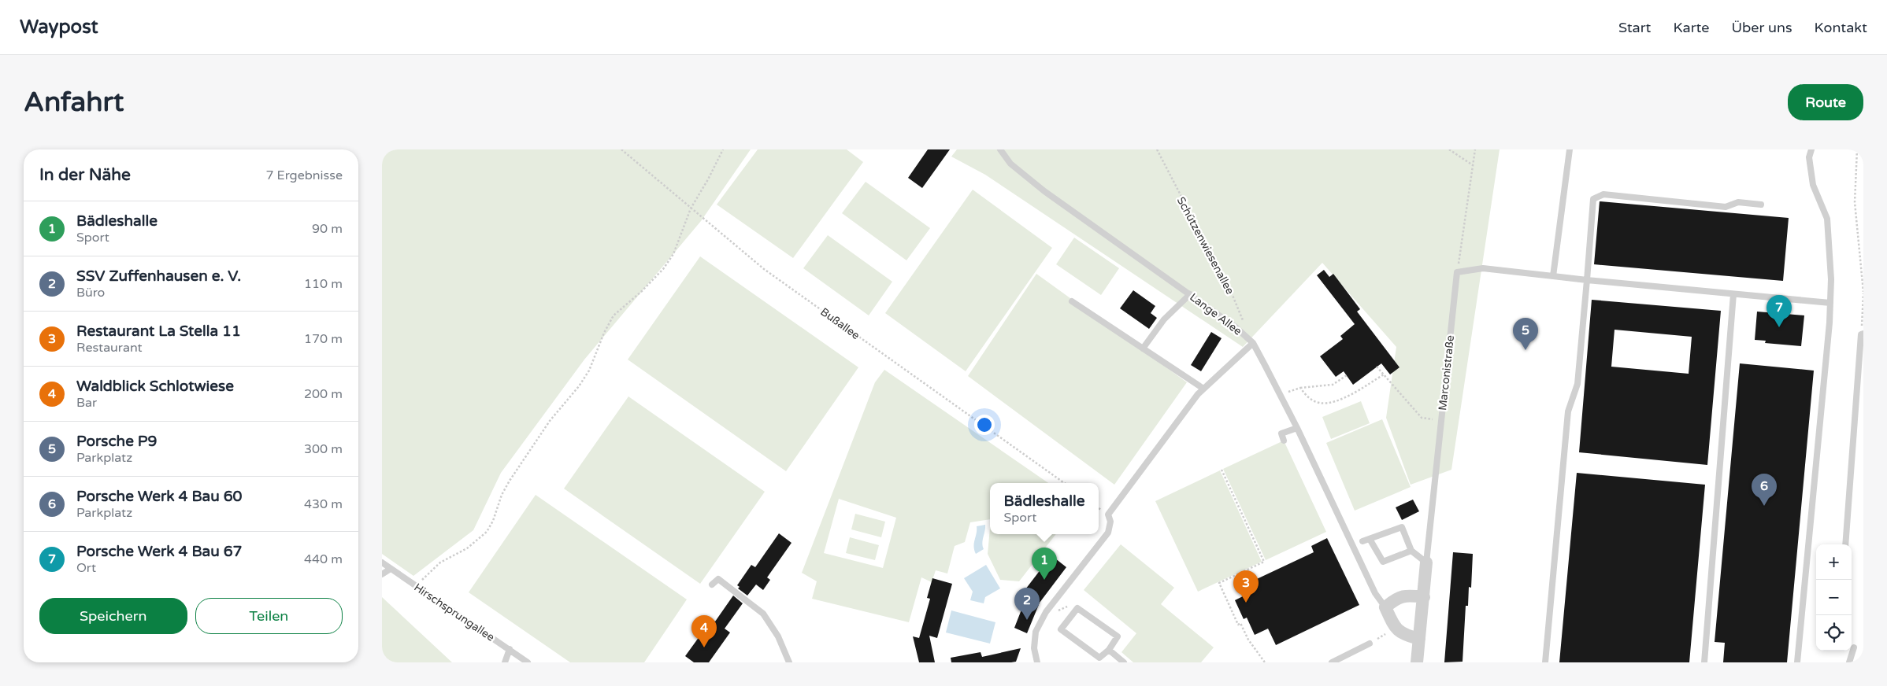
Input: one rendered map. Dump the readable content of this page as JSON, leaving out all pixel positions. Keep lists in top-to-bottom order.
{
  "streets": {
    "street": ["Marconistraße"],
    "lane": ["Lange Allee", "Hirschsprungallee"],
    "path": ["Schützenwiesenallee", "Bußallee"]
  },
  "page": {
    "header": "Waypost",
    "nav": [
      "Start",
      "Karte",
      "Über uns",
      "Kontakt"
    ],
    "buttons": [
      "Route",
      ["Speichern", "Teilen"]
    ],
    "title": "Anfahrt",
    "heading": ["In der Nähe", "7 Ergebnisse"],
    "list": [
      {
        "mark": "1",
        "name": "Bädleshalle",
        "note": "Sport",
        "value": "90 m"
      },
      {
        "mark": "2",
        "name": "SSV Zuffenhausen e. V.",
        "note": "Büro",
        "value": "110 m"
      },
      {
        "mark": "3",
        "name": "Restaurant La Stella 11",
        "note": "Restaurant",
        "value": "170 m"
      },
      {
        "mark": "4",
        "name": "Waldblick Schlotwiese",
        "note": "Bar",
        "value": "200 m"
      },
      {
        "mark": "5",
        "name": "Porsche P9",
        "note": "Parkplatz",
        "value": "300 m"
      },
      {
        "mark": "6",
        "name": "Porsche Werk 4 Bau 60",
        "note": "Parkplatz",
        "value": "430 m"
      },
      {
        "mark": "7",
        "name": "Porsche Werk 4 Bau 67",
        "note": "Ort",
        "value": "440 m"
      }
    ],
    "pins": [
      "7",
      "5",
      "6",
      "1",
      "3",
      "2",
      "4"
    ],
    "popup": ["Bädleshalle", "Sport"],
    "map_buttons": ["+", "−"]
  }
}
